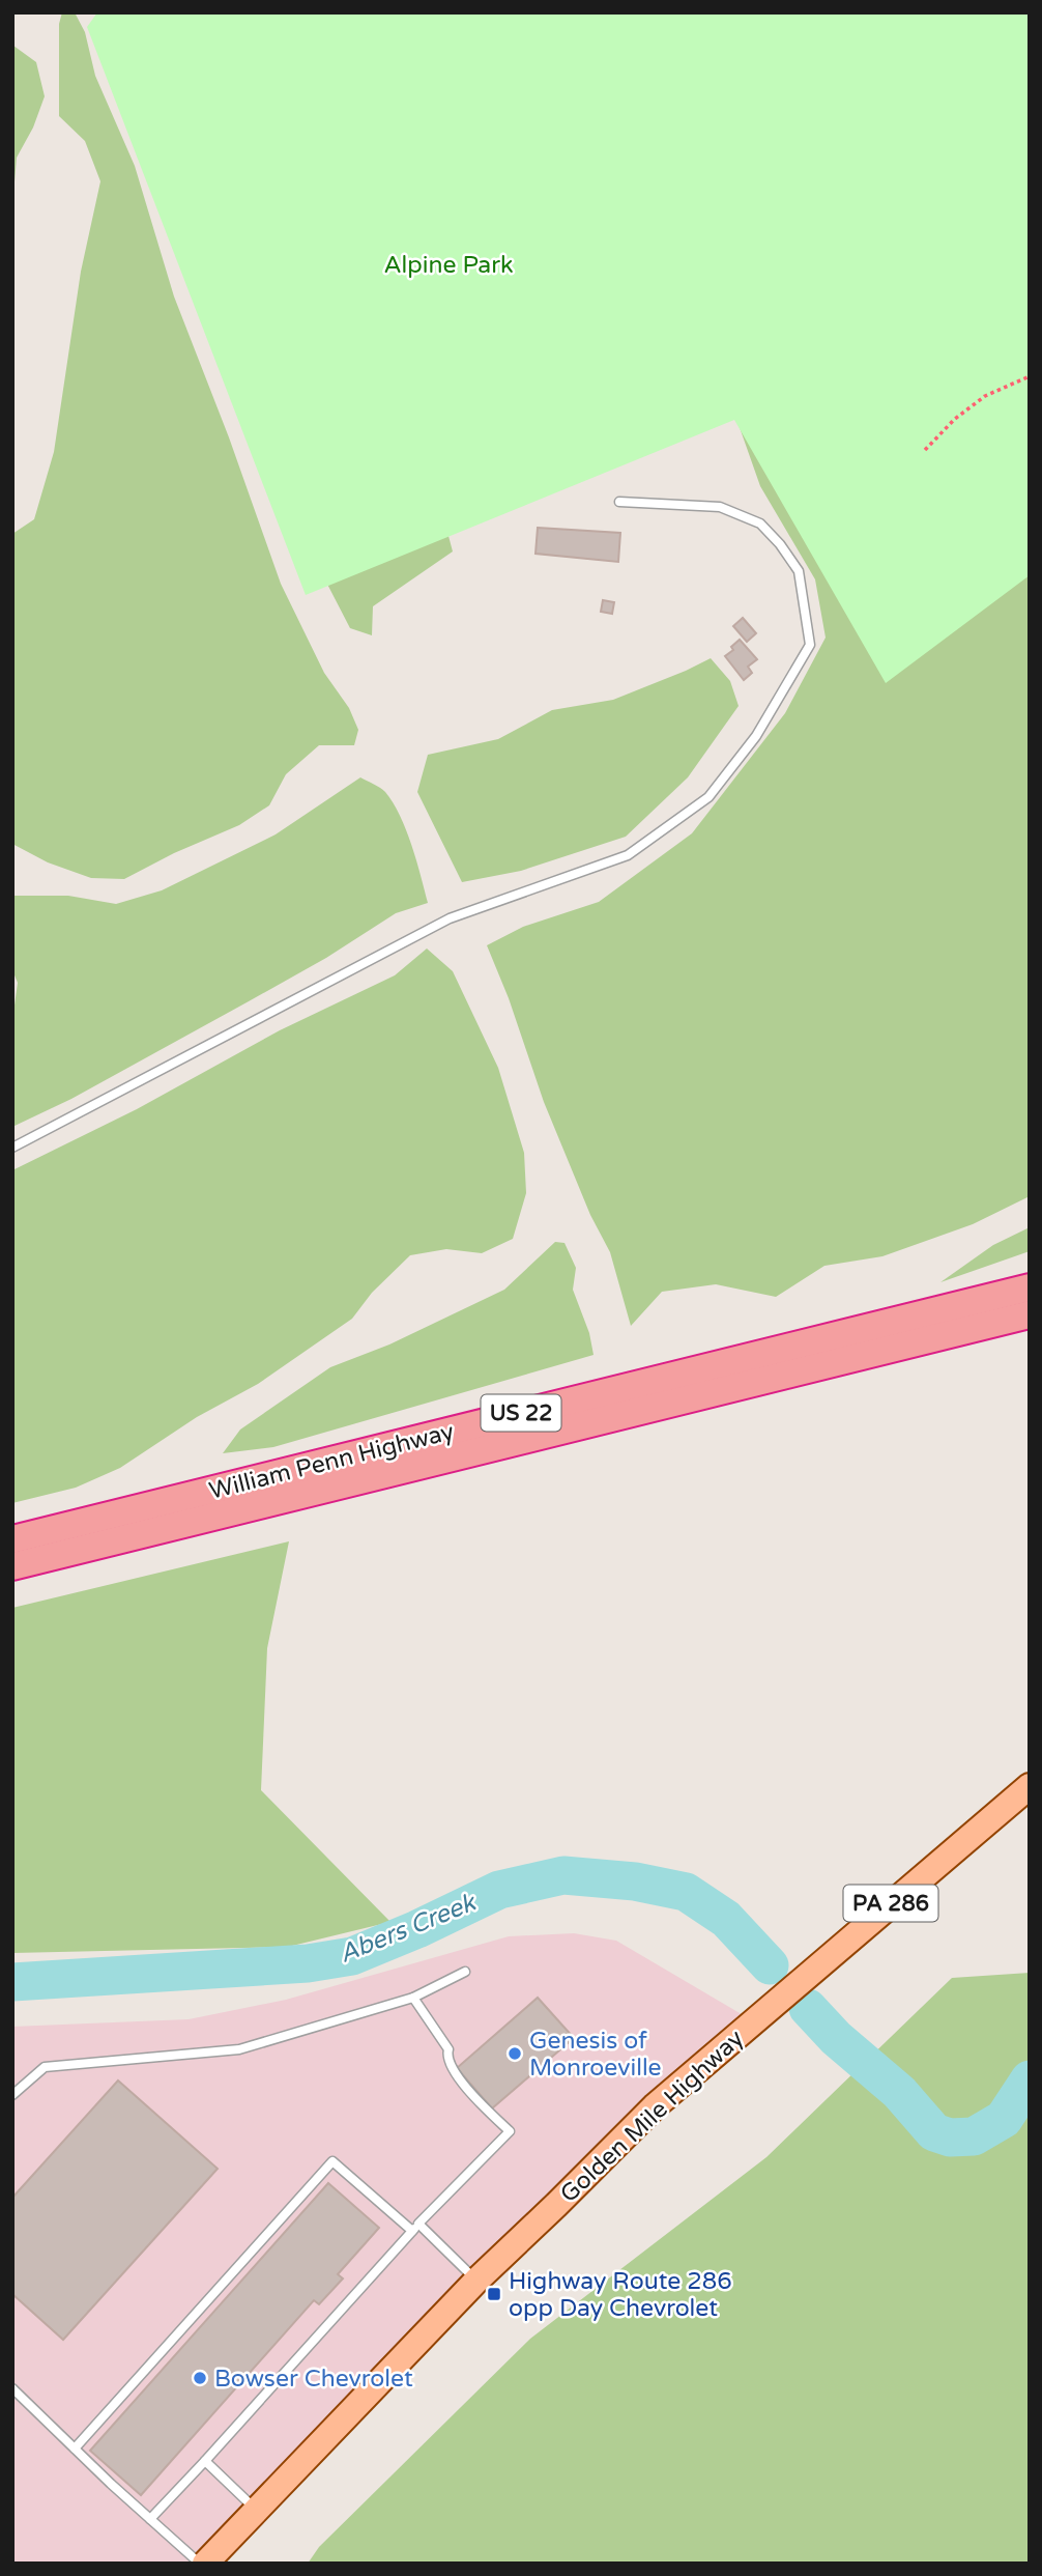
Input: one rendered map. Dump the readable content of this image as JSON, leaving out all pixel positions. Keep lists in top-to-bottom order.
{
  "streets": {
    "highway": ["US 22", "William Penn Highway"],
    "main road": ["PA 286", "Golden Mile Highway"]
  },
  "water": ["Abers Creek"],
  "parks": ["Alpine Park"],
  "places": {
    "other": ["Genesis of Monroeville", "Bowser Chevrolet"],
    "transit": ["Highway Route 286 opp Day Chevrolet"]
  }
}
